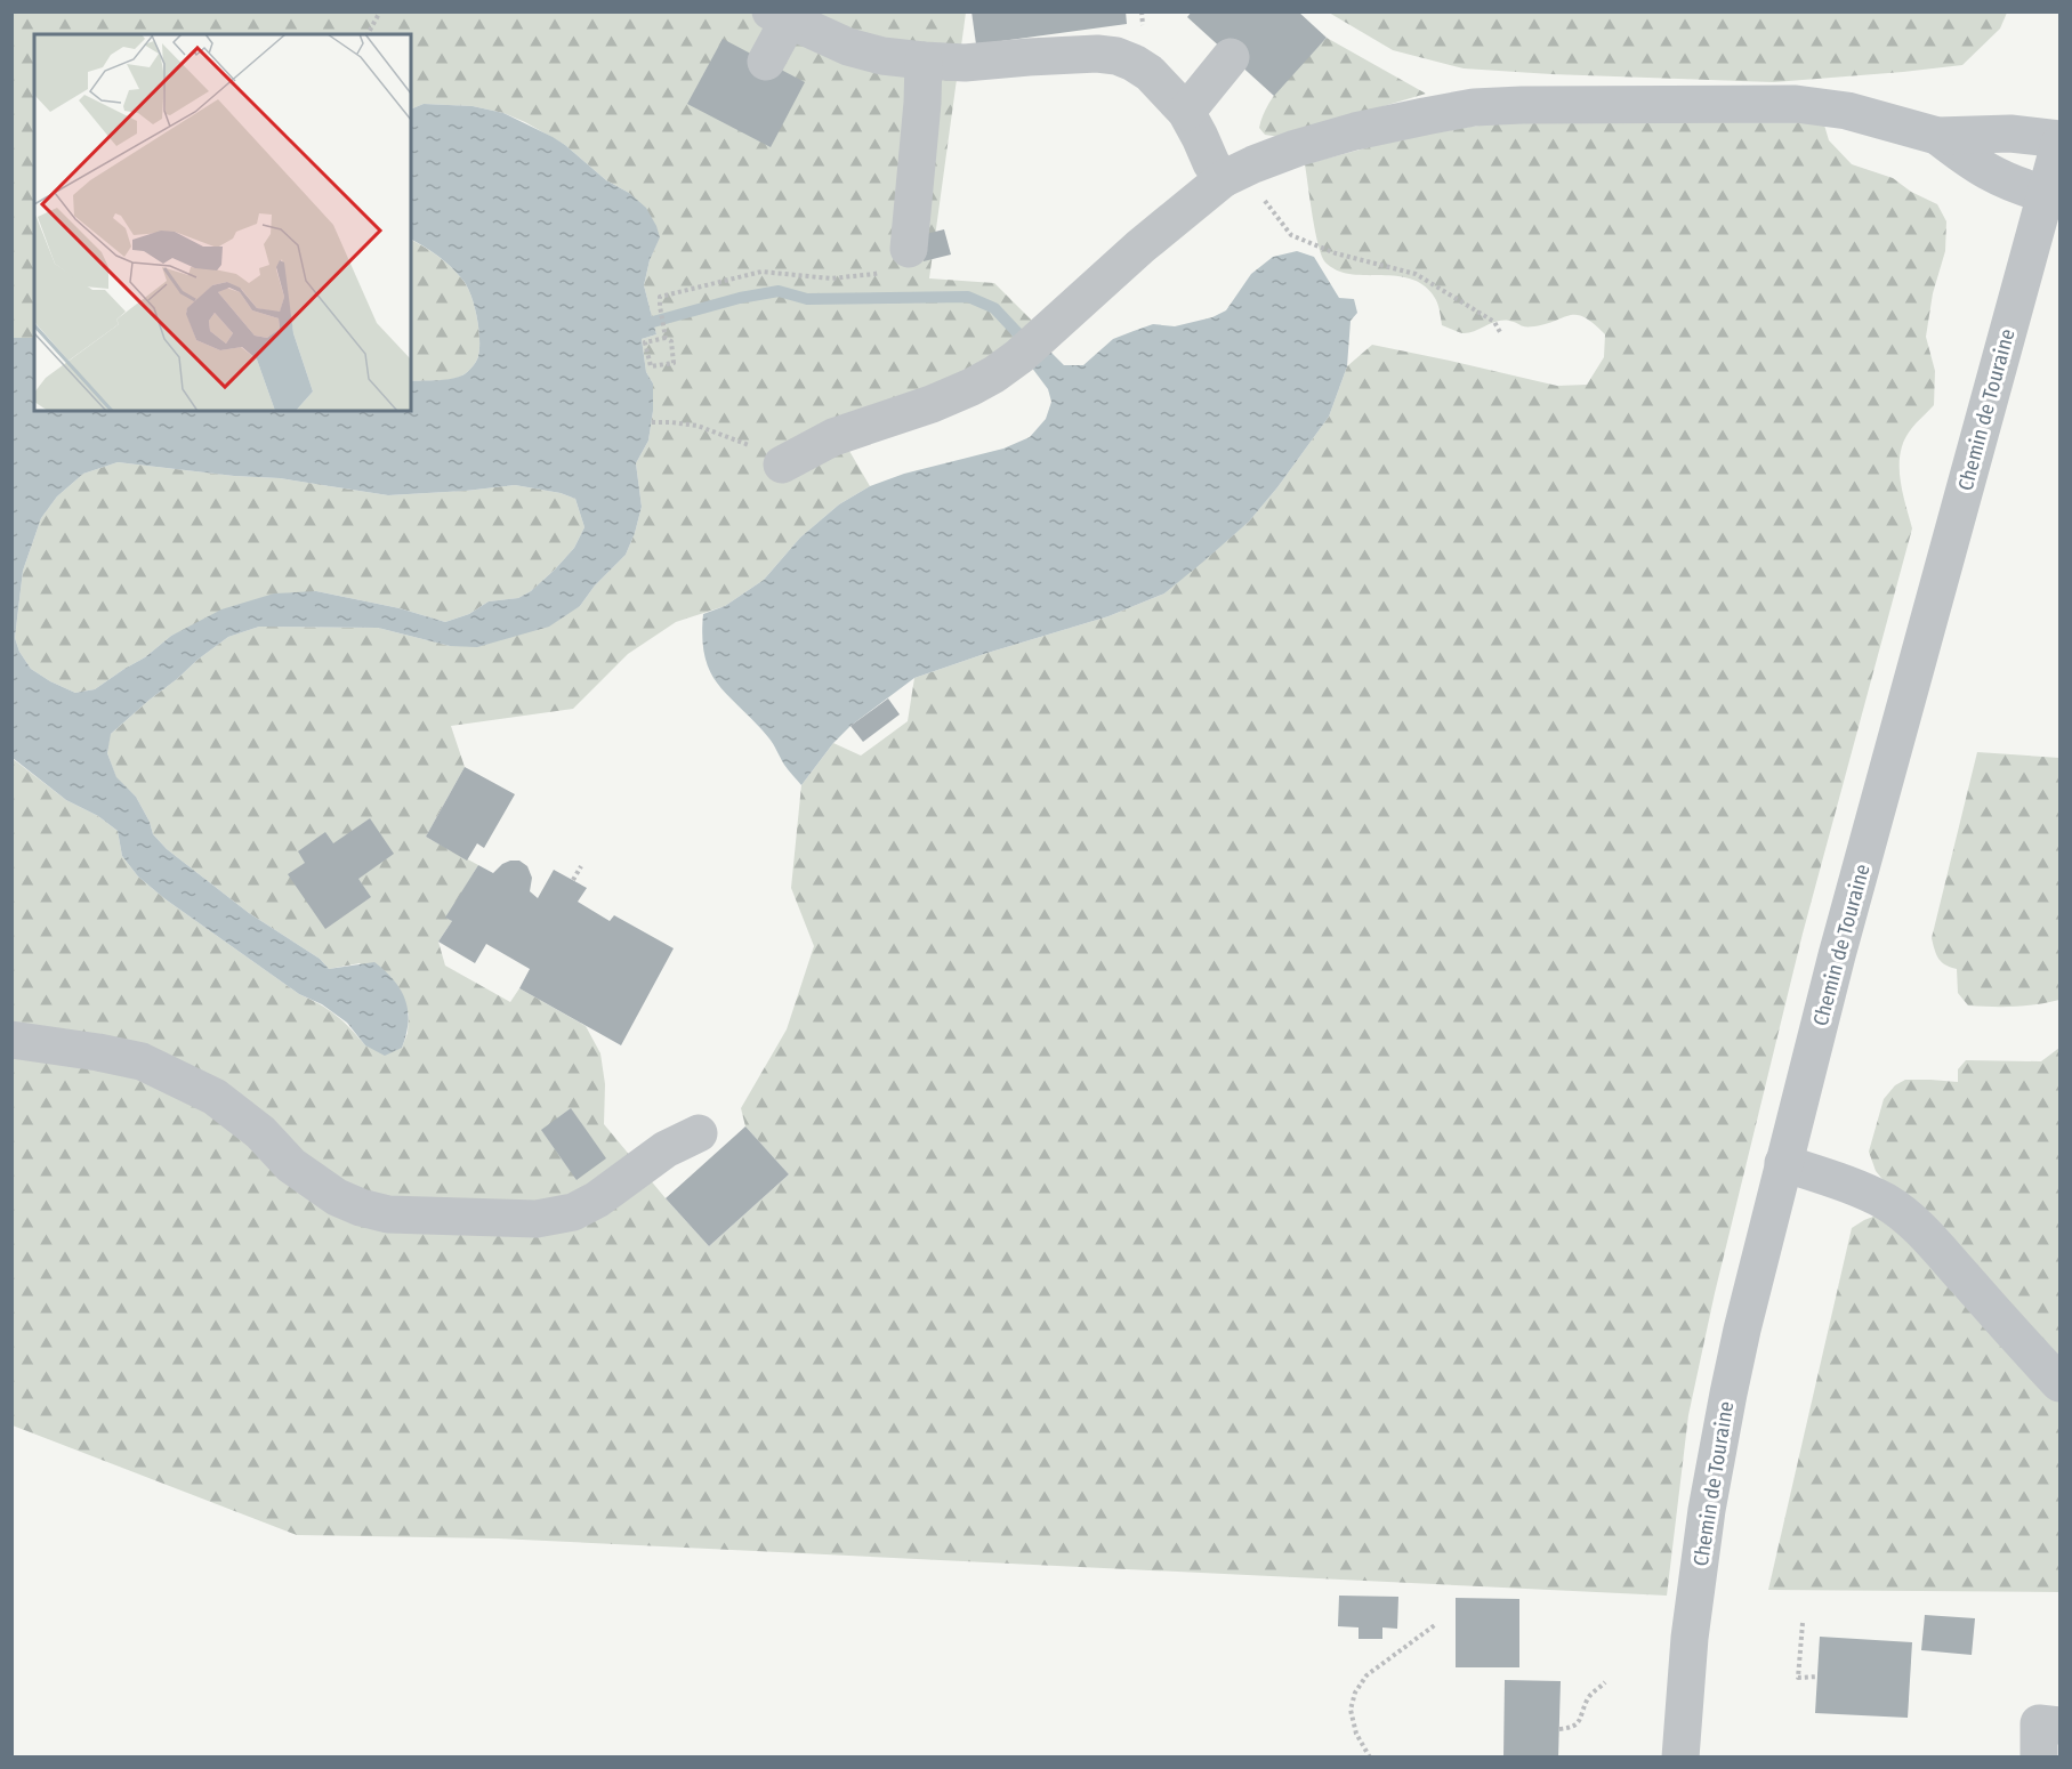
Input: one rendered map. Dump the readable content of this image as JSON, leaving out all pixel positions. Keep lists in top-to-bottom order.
{
  "streets": {
    "street": ["Chemin de Touraine"]
  }
}
